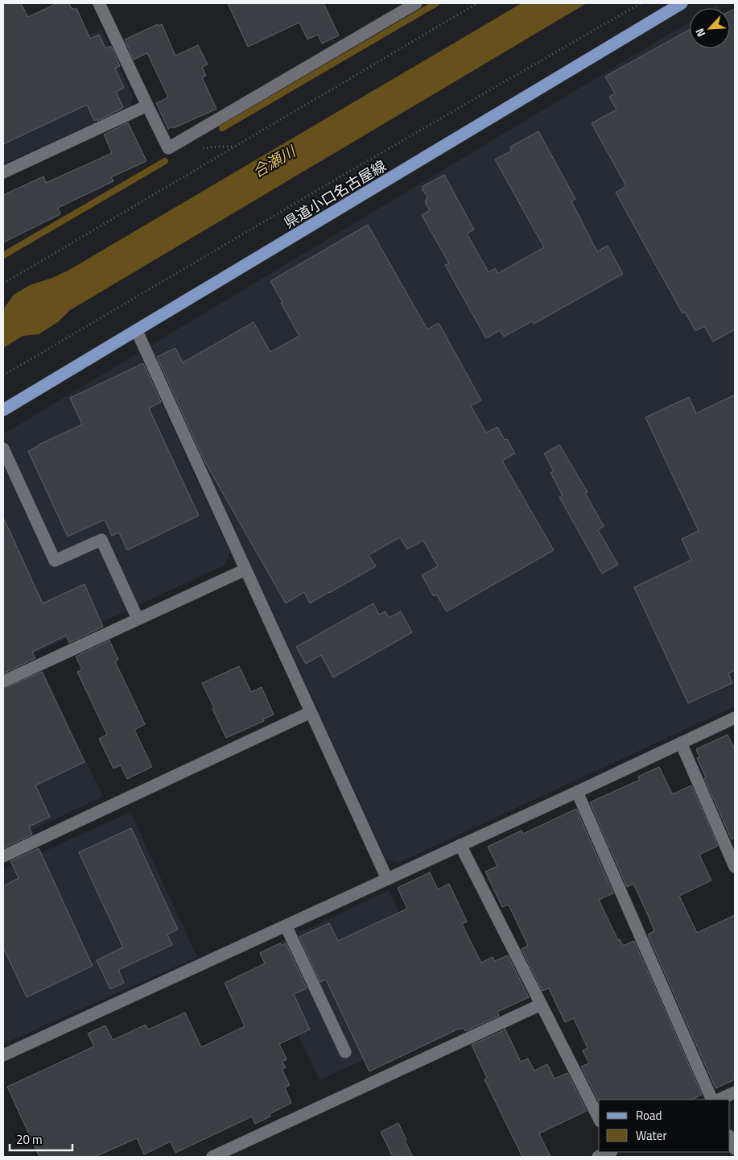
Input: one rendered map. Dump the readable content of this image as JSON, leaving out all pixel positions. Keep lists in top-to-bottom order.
{
  "streets": {
    "main road": ["県道小口名古屋線"]
  },
  "water": ["合瀬川"],
  "legend": ["Road", "Water"],
  "scale_bar": "20 m",
  "north": "bottom left"
}
